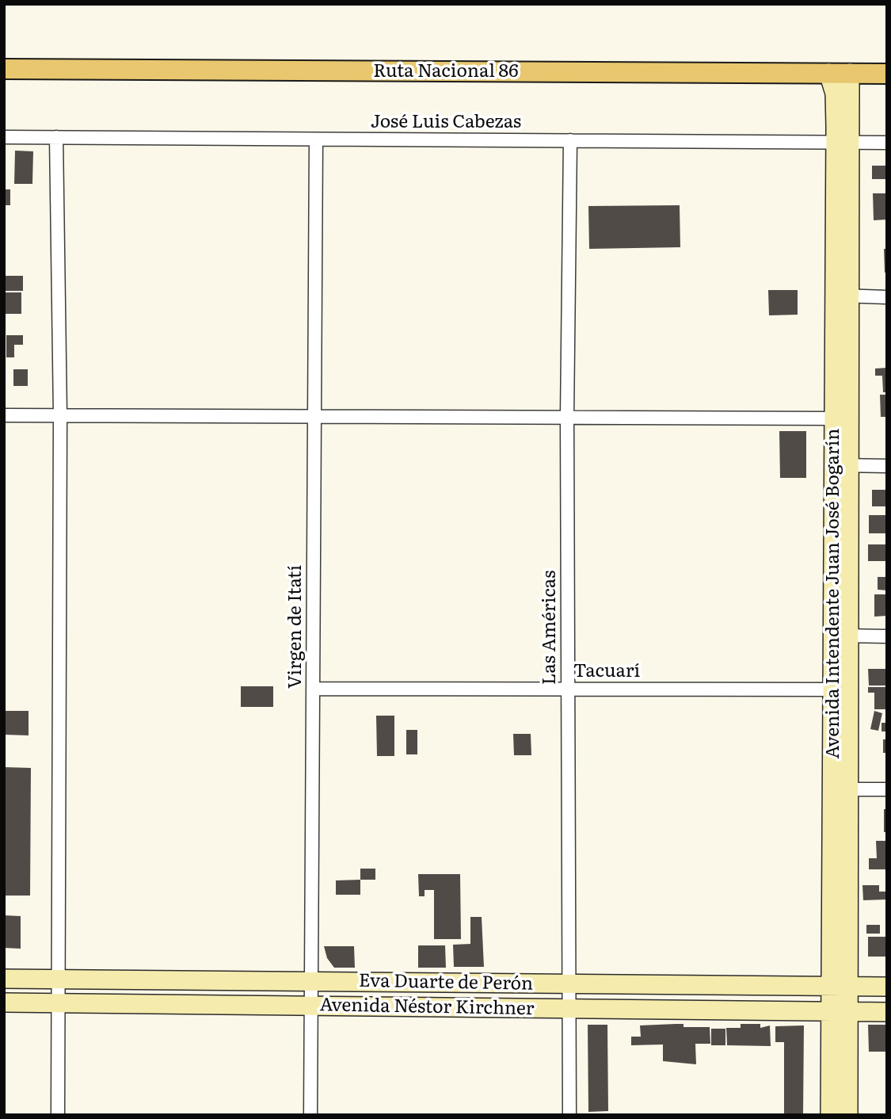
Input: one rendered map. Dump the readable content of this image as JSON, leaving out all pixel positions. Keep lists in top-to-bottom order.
{
  "streets": {
    "main road": ["Ruta Nacional 86"],
    "street": [
      "José Luis Cabezas",
      "Avenida Intendente Juan José Bogarín",
      "Virgen de Itatí",
      "Las Américas",
      "Tacuarí",
      "Eva Duarte de Perón",
      "Avenida Néstor Kirchner"
    ]
  },
  "crossings": [
    ["Ruta Nacional 86", "Avenida Intendente Juan José Bogarín"],
    ["José Luis Cabezas", "Avenida Intendente Juan José Bogarín"],
    ["José Luis Cabezas", "Virgen de Itatí"],
    ["José Luis Cabezas", "Las Américas"],
    ["Avenida Intendente Juan José Bogarín", "Tacuarí"],
    ["Avenida Intendente Juan José Bogarín", "Eva Duarte de Perón"],
    ["Avenida Intendente Juan José Bogarín", "Avenida Néstor Kirchner"],
    ["Virgen de Itatí", "Tacuarí"],
    ["Virgen de Itatí", "Eva Duarte de Perón"],
    ["Virgen de Itatí", "Avenida Néstor Kirchner"],
    ["Las Américas", "Tacuarí"],
    ["Las Américas", "Eva Duarte de Perón"],
    ["Las Américas", "Avenida Néstor Kirchner"]
  ]
}
